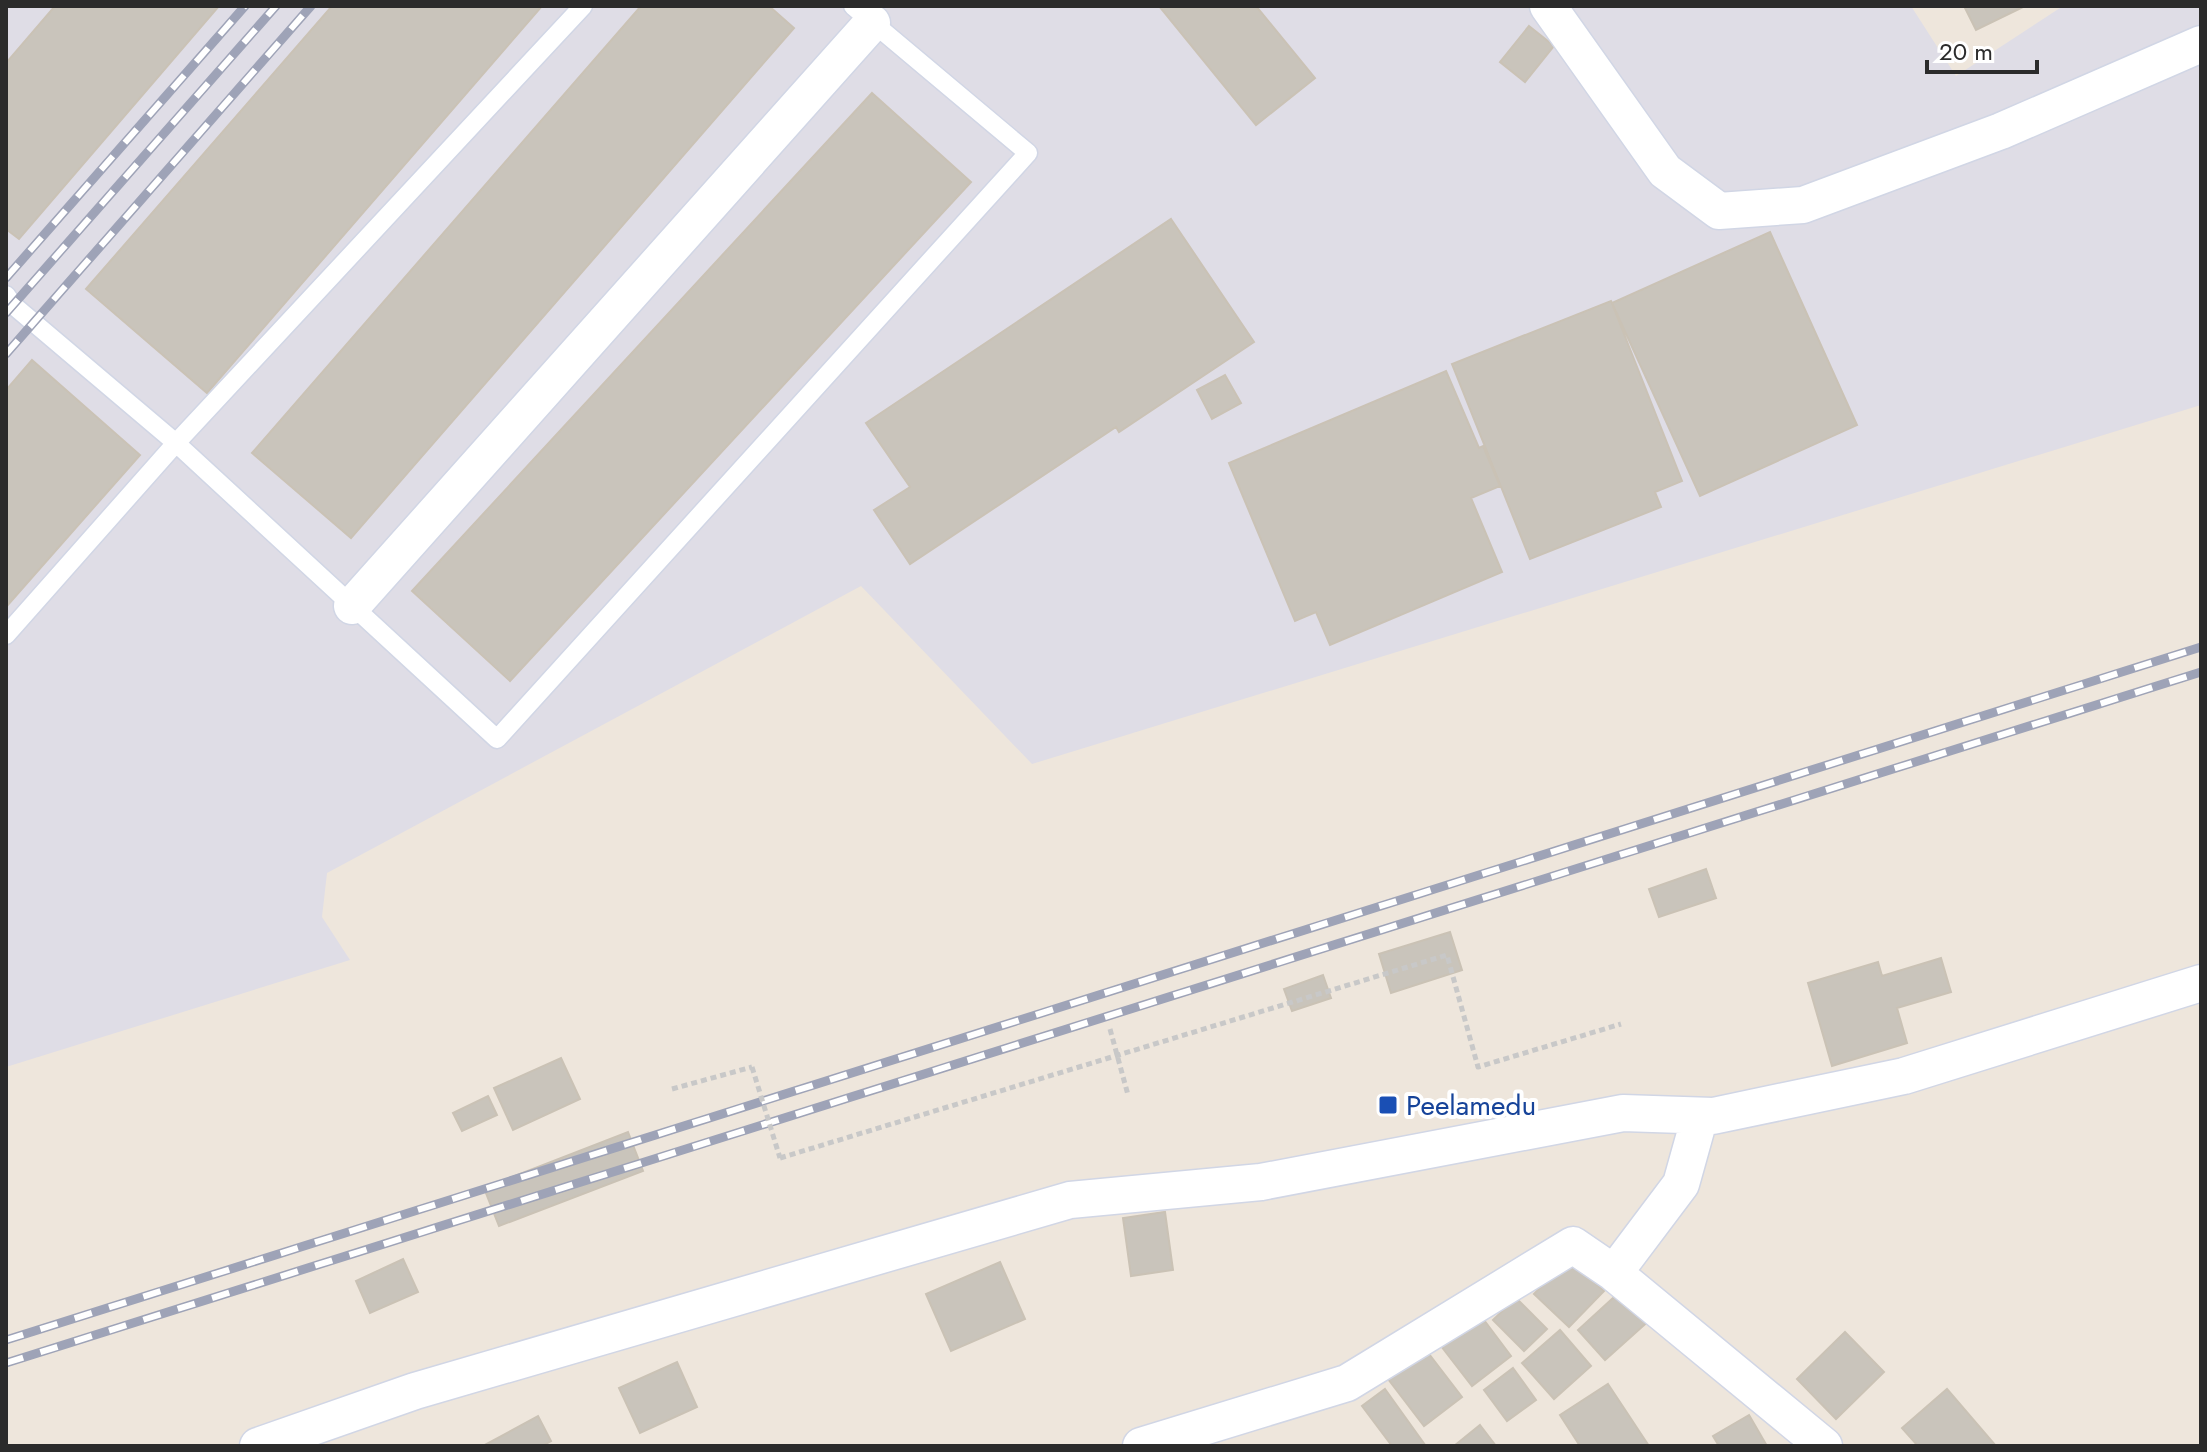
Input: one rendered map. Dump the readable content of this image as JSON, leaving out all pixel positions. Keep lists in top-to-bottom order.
{
  "places": {
    "transit": ["Peelamedu"]
  },
  "scale_bar": "20 m"
}
